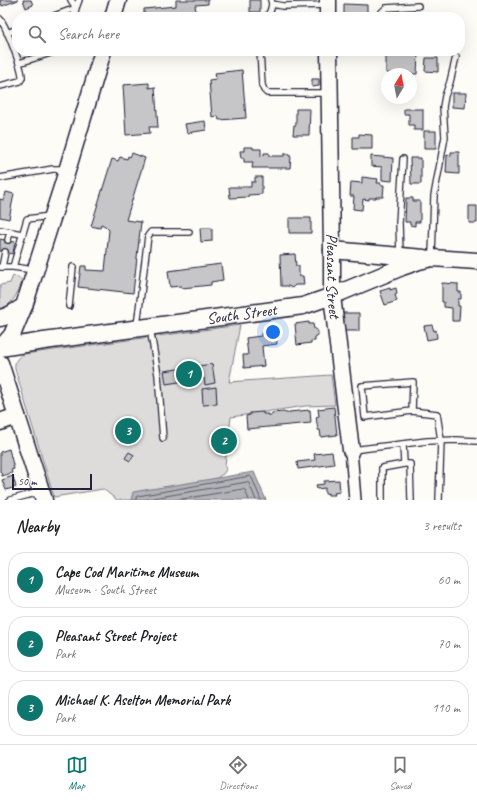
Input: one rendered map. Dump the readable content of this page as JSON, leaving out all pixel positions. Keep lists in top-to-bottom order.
{
  "streets": {
    "main road": ["Pleasant Street", "South Street"]
  },
  "crossings": [
    ["Pleasant Street", "South Street"]
  ],
  "scale_bar": "50 m",
  "north": "top",
  "page": {
    "search": "Search here",
    "pins": ["1", "3", "2"],
    "scale": "50 m",
    "heading": ["Nearby", "3 results"],
    "list": [
      {
        "mark": "1",
        "name": "Cape Cod Maritime Museum",
        "note": "Museum · South Street",
        "value": "60 m"
      },
      {
        "mark": "2",
        "name": "Pleasant Street Project",
        "note": "Park",
        "value": "70 m"
      },
      {
        "mark": "3",
        "name": "Michael K. Aselton Memorial Park",
        "note": "Park",
        "value": "110 m"
      }
    ],
    "nav": ["Map", "Directions", "Saved"]
  }
}
